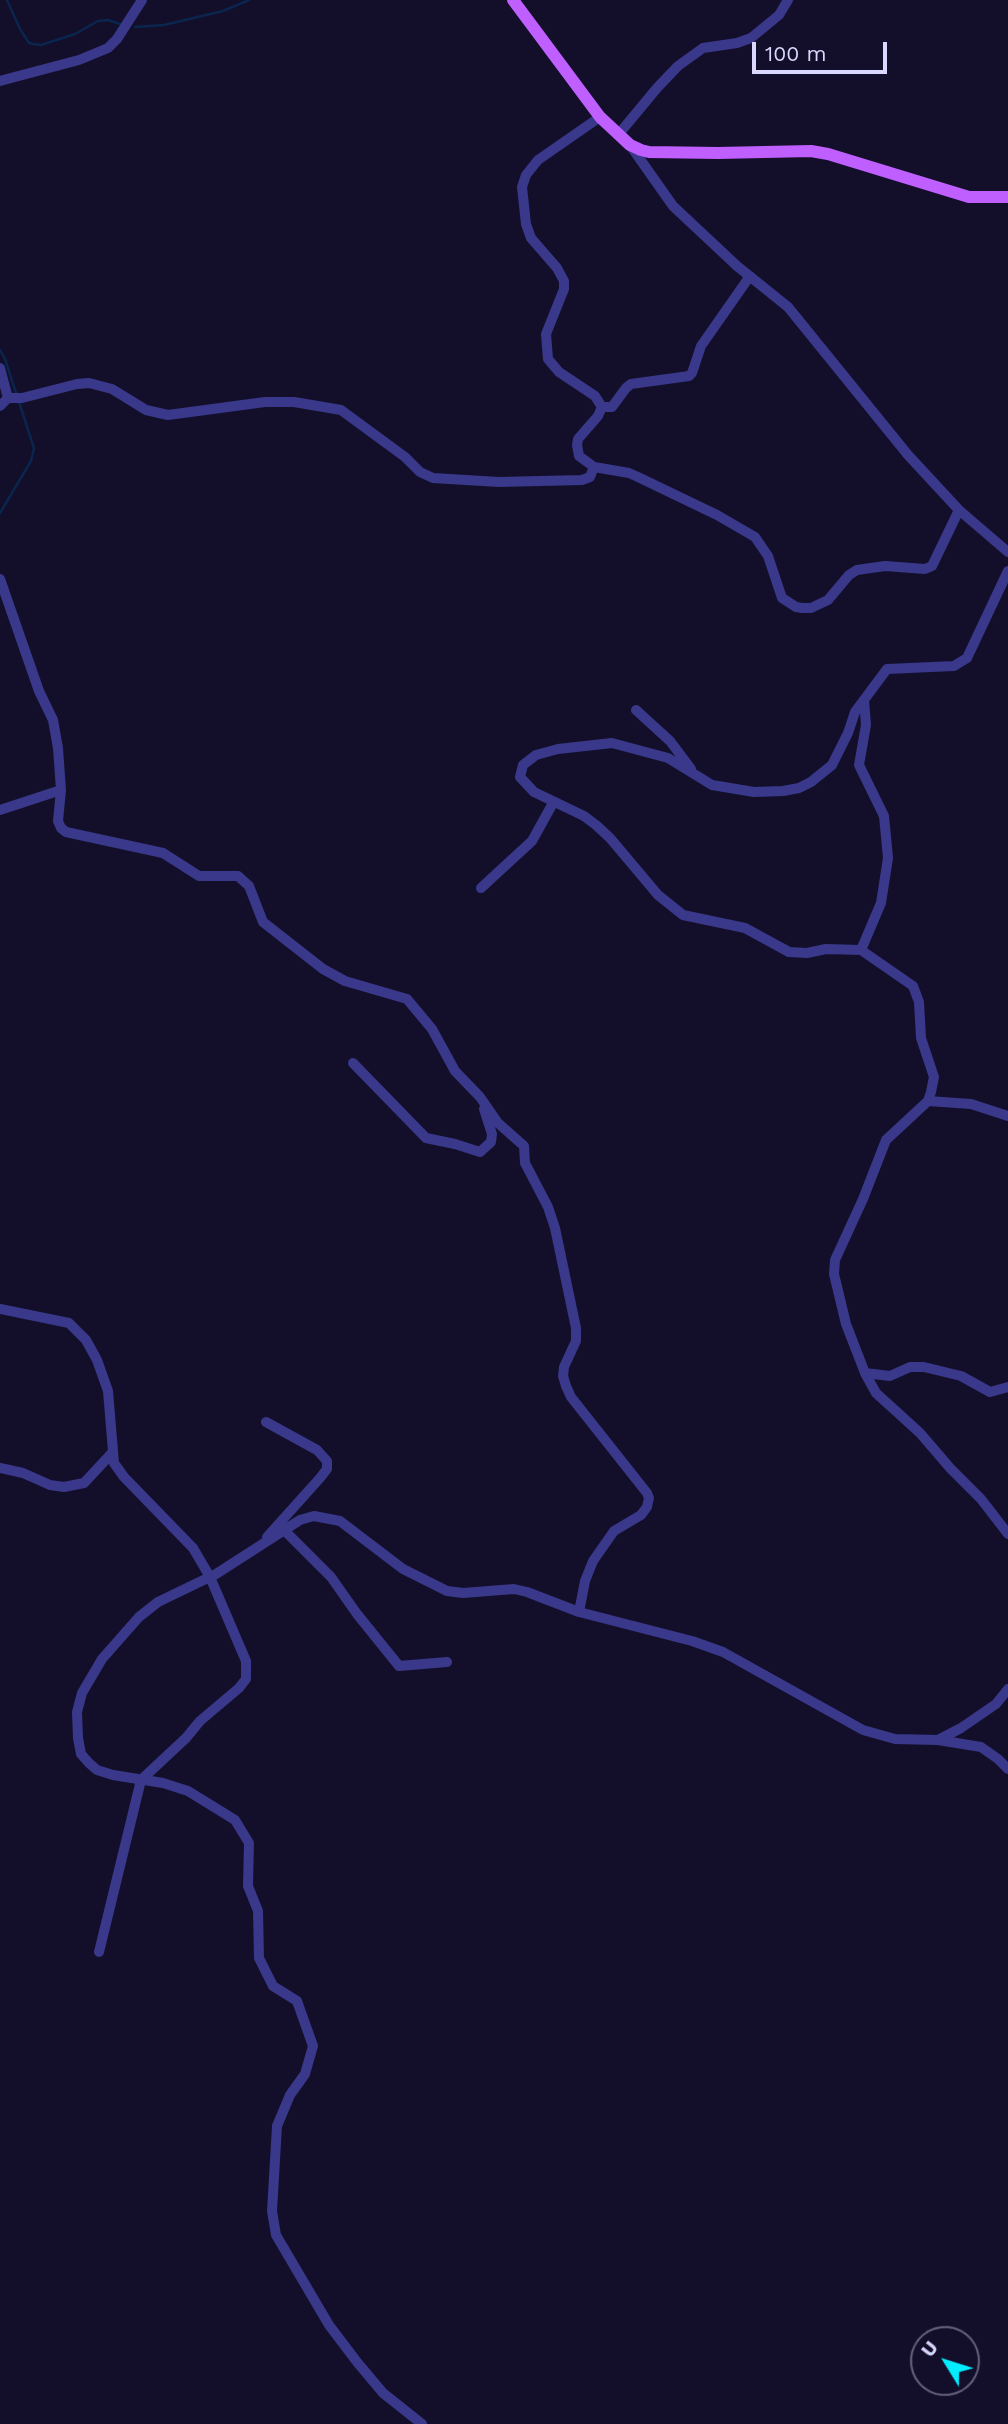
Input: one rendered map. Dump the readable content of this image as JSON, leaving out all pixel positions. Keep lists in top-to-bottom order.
{
  "scale_bar": "100 m",
  "north": "top left"
}
